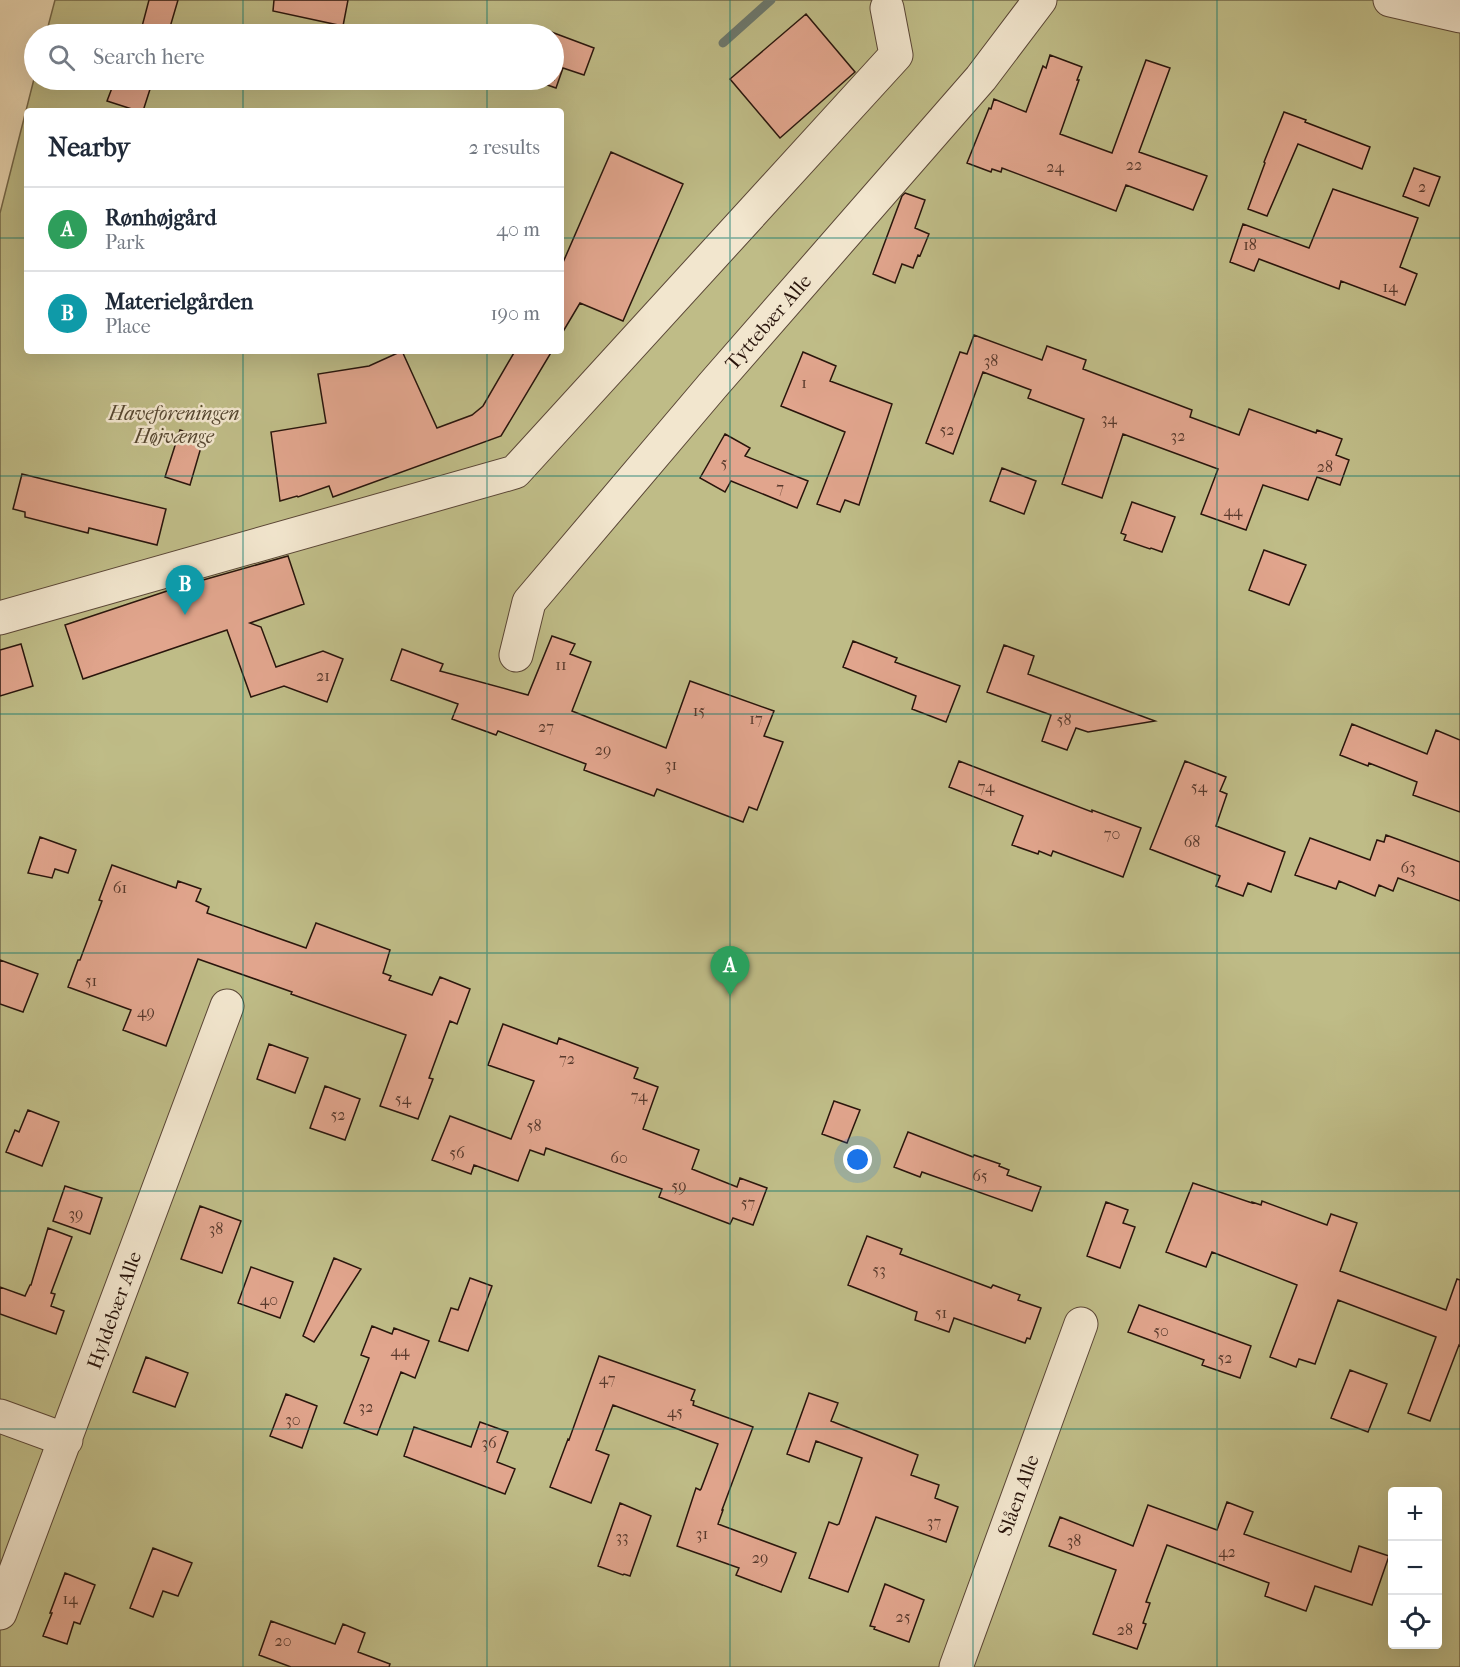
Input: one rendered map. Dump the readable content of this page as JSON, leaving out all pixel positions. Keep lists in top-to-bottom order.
{
  "streets": {
    "street": ["Tyttebær Alle", "Hyldebær Alle", "Slåen Alle"]
  },
  "parks": ["Haveforeningen Højvænge"],
  "house_numbers": [
    "22",
    "24",
    "2",
    "18",
    "14",
    "38",
    "1",
    "34",
    "52",
    "32",
    "5",
    "28",
    "7",
    "44",
    "11",
    "21",
    "15",
    "17",
    "58",
    "27",
    "29",
    "31",
    "74",
    "54",
    "70",
    "68",
    "63",
    "61",
    "51",
    "49",
    "72",
    "74",
    "54",
    "52",
    "58",
    "56",
    "60",
    "65",
    "59",
    "57",
    "39",
    "38",
    "53",
    "40",
    "51",
    "50",
    "44",
    "52",
    "47",
    "32",
    "45",
    "30",
    "36",
    "37",
    "31",
    "33",
    "38",
    "42",
    "29",
    "14",
    "25",
    "28",
    "20"
  ],
  "page": {
    "search": "Search here",
    "heading": ["Nearby", "2 results"],
    "list": [
      {
        "mark": "A",
        "name": "Rønhøjgård",
        "note": "Park",
        "value": "40 m"
      },
      {
        "mark": "B",
        "name": "Materielgården",
        "note": "Place",
        "value": "190 m"
      }
    ],
    "pins": ["B", "A"],
    "map_buttons": ["+", "−"]
  }
}
